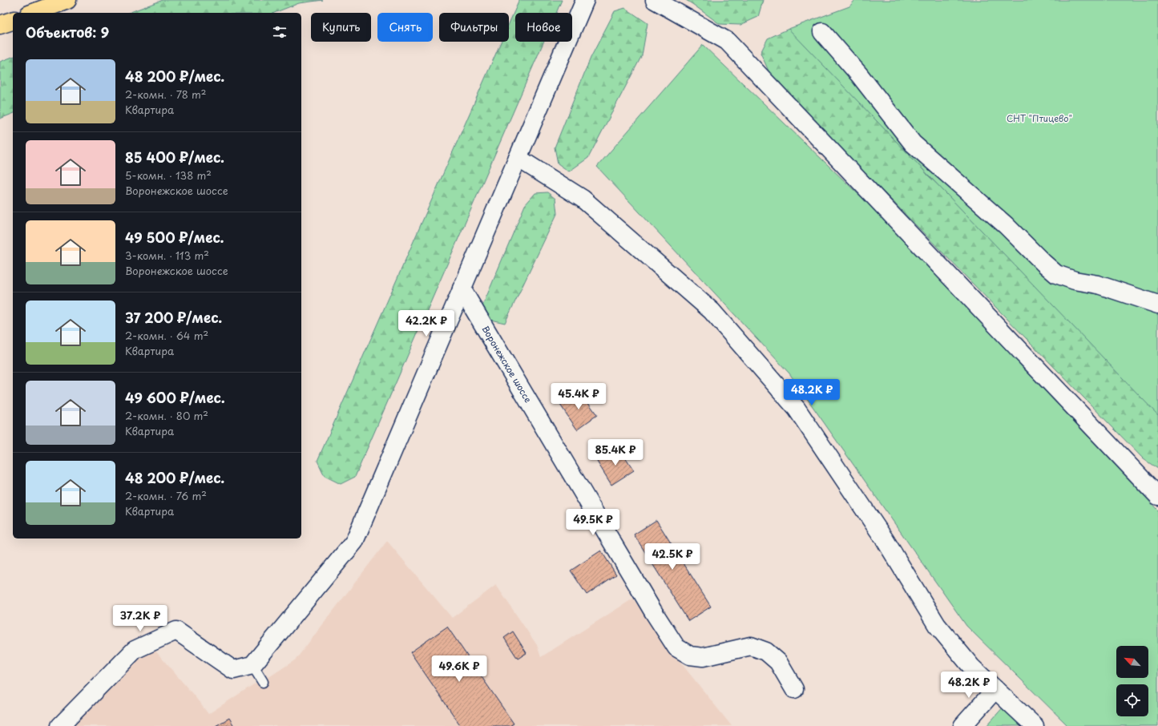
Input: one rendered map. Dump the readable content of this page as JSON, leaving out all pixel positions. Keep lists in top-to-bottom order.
{
  "streets": {
    "street": ["Воронежское шоссе"]
  },
  "parks": ["СНТ \"Птицево\""],
  "north": "top left",
  "page": {
    "chip": [
      "Купить",
      "Снять",
      "Фильтры",
      "Новое"
    ],
    "heading": "Объектов: 9",
    "list": [
      {
        "name": "48 200 ₽/мес.",
        "note": "2-комн. · 78 m² · Квартира"
      },
      {
        "name": "85 400 ₽/мес.",
        "note": "5-комн. · 138 m² · Воронежское шоссе"
      },
      {
        "name": "49 500 ₽/мес.",
        "note": "3-комн. · 113 m² · Воронежское шоссе"
      },
      {
        "name": "37 200 ₽/мес.",
        "note": "2-комн. · 64 m² · Квартира"
      },
      {
        "name": "49 600 ₽/мес.",
        "note": "2-комн. · 80 m² · Квартира"
      },
      {
        "name": "48 200 ₽/мес.",
        "note": "2-комн. · 76 m² · Квартира"
      }
    ],
    "price": [
      "42.2K ₽",
      "48.2K ₽",
      "45.4K ₽",
      "85.4K ₽",
      "49.5K ₽",
      "42.5K ₽",
      "37.2K ₽",
      "49.6K ₽",
      "48.2K ₽"
    ]
  }
}
